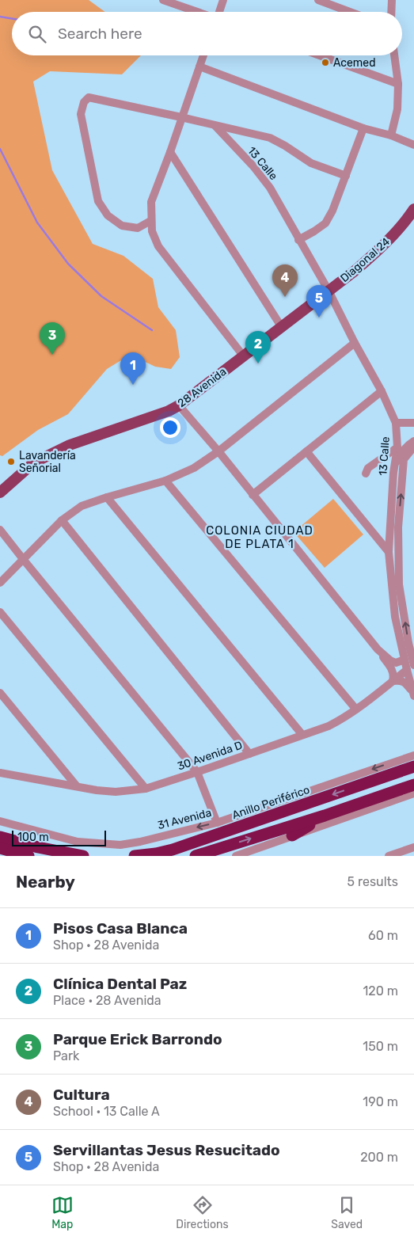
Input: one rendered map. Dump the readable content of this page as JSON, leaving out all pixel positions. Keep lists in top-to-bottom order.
{
  "streets": {
    "highway": ["Anillo Periférico"],
    "main road": ["Diagonal 24", "28 Avenida"],
    "street": ["13 Calle", "30 Avenida D", "31 Avenida"]
  },
  "crossings": [
    ["13 Calle", "Diagonal 24"],
    ["13 Calle", "28 Avenida"],
    ["13 Calle", "30 Avenida D"],
    ["Diagonal 24", "28 Avenida"]
  ],
  "districts": ["COLONIA CIUDAD DE PLATA 1"],
  "places": ["Acemed", "Lavandería Señorial"],
  "scale_bar": "100 m",
  "page": {
    "search": "Search here",
    "pins": [
      "4",
      "5",
      "3",
      "2",
      "1"
    ],
    "scale": "100 m",
    "heading": ["Nearby", "5 results"],
    "list": [
      {
        "mark": "1",
        "name": "Pisos Casa Blanca",
        "note": "Shop · 28 Avenida",
        "value": "60 m"
      },
      {
        "mark": "2",
        "name": "Clínica Dental Paz",
        "note": "Place · 28 Avenida",
        "value": "120 m"
      },
      {
        "mark": "3",
        "name": "Parque Erick Barrondo",
        "note": "Park",
        "value": "150 m"
      },
      {
        "mark": "4",
        "name": "Cultura",
        "note": "School · 13 Calle A",
        "value": "190 m"
      },
      {
        "mark": "5",
        "name": "Servillantas Jesus Resucitado",
        "note": "Shop · 28 Avenida",
        "value": "200 m"
      }
    ],
    "nav": ["Map", "Directions", "Saved"]
  }
}
